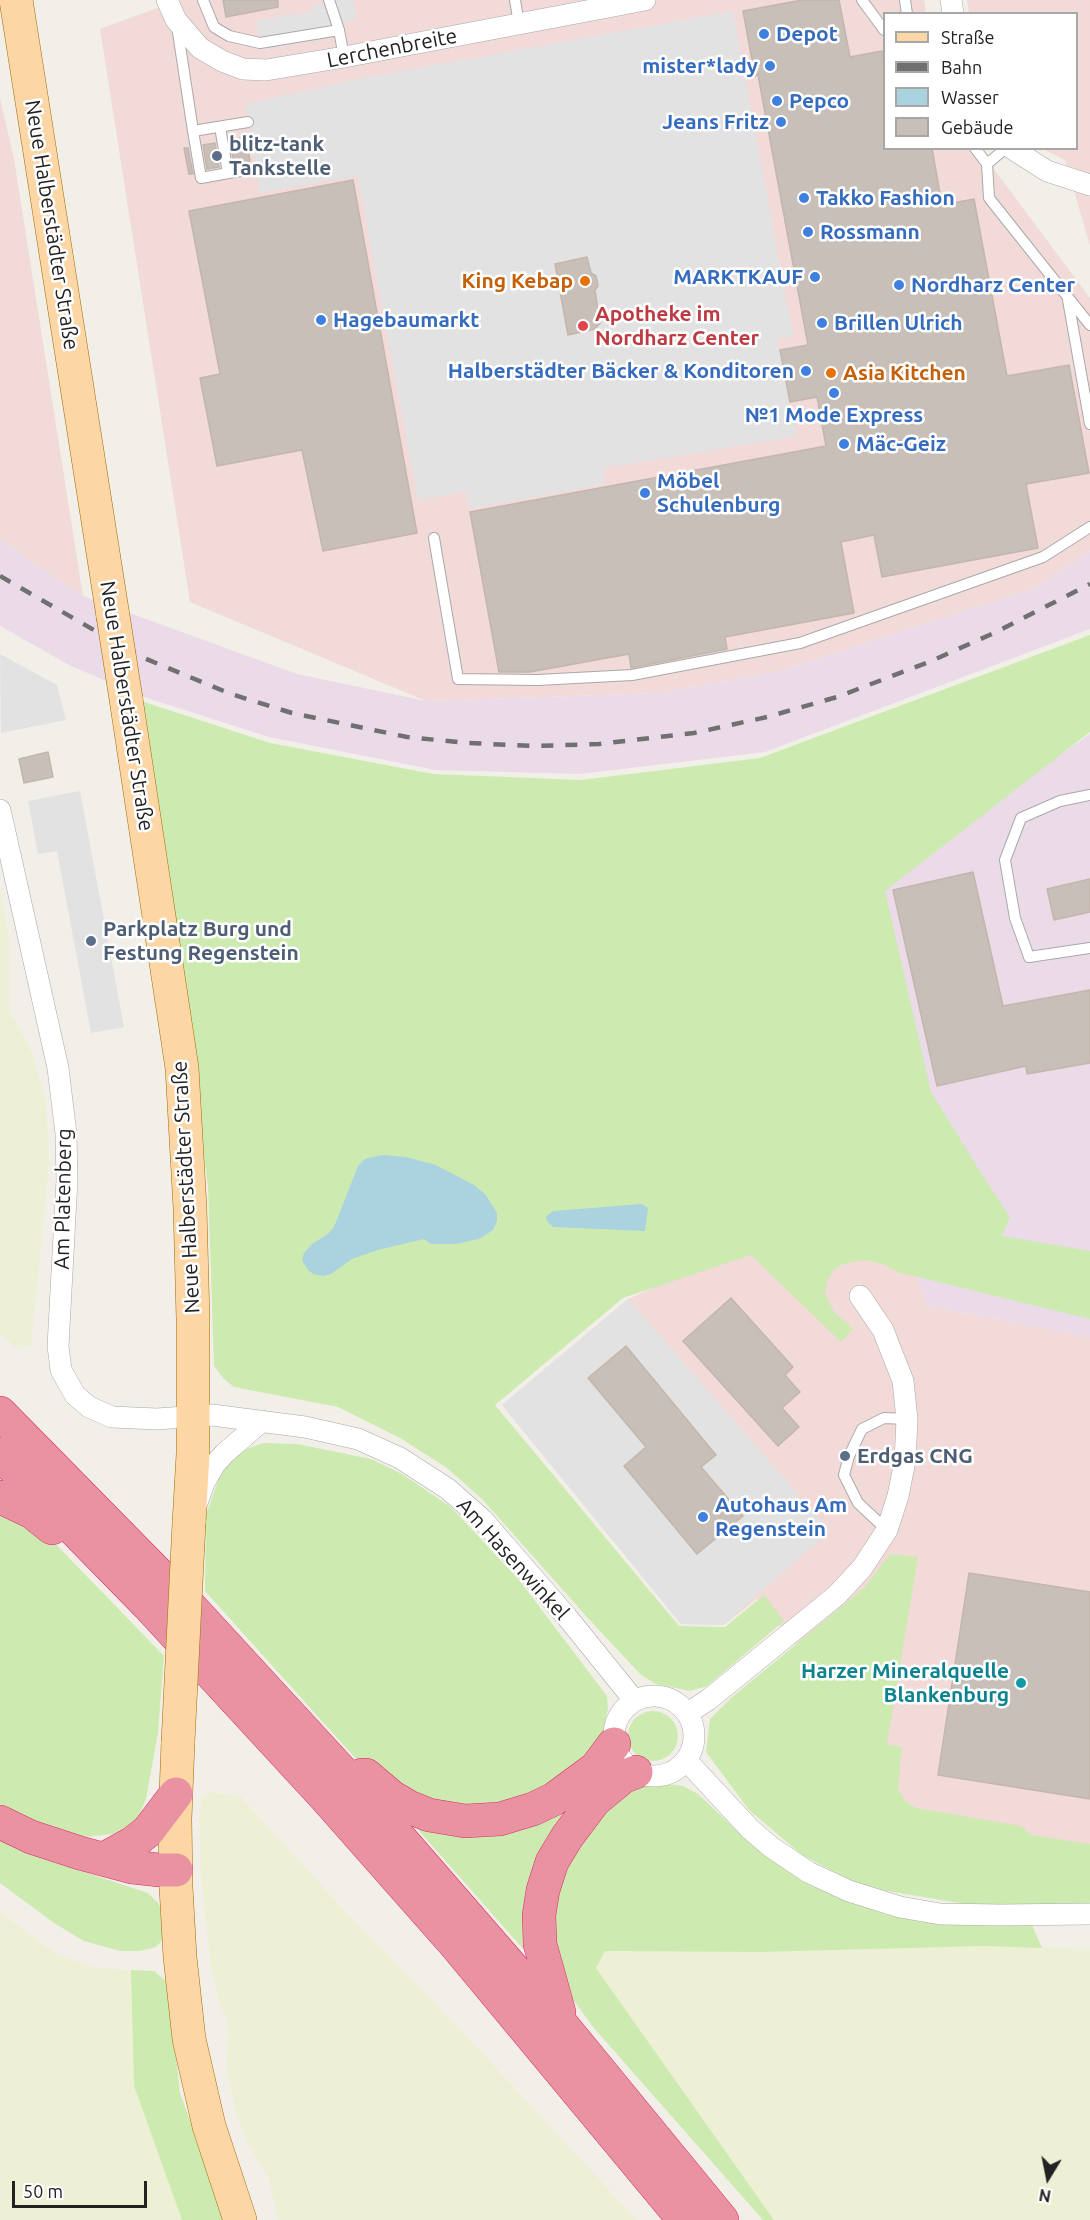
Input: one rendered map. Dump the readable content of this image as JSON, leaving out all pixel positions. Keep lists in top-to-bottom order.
{
  "streets": {
    "main road": ["Neue Halberstädter Straße"],
    "street": ["Lerchenbreite", "Am Platenberg", "Am Hasenwinkel"]
  },
  "crossings": [
    ["Neue Halberstädter Straße", "Am Platenberg"],
    ["Neue Halberstädter Straße", "Am Hasenwinkel"],
    ["Am Platenberg", "Am Hasenwinkel"]
  ],
  "places": [
    "Depot",
    "mister*lady",
    "Pepco",
    "Jeans Fritz",
    "blitz-tank Tankstelle",
    "Takko Fashion",
    "Rossmann",
    "MARKTKAUF",
    "King Kebap",
    "Nordharz Center",
    "Hagebaumarkt",
    "Brillen Ulrich",
    "Apotheke im Nordharz Center",
    "Halberstädter Bäcker & Konditoren",
    "Asia Kitchen",
    "№1 Mode Express",
    "Mäc-Geiz",
    "Möbel Schulenburg",
    "Parkplatz Burg und Festung Regenstein",
    "Erdgas CNG",
    "Autohaus Am Regenstein",
    "Harzer Mineralquelle Blankenburg"
  ],
  "legend": [
    "Straße",
    "Bahn",
    "Wasser",
    "Gebäude"
  ],
  "scale_bar": "50 m",
  "north": "bottom"
}
